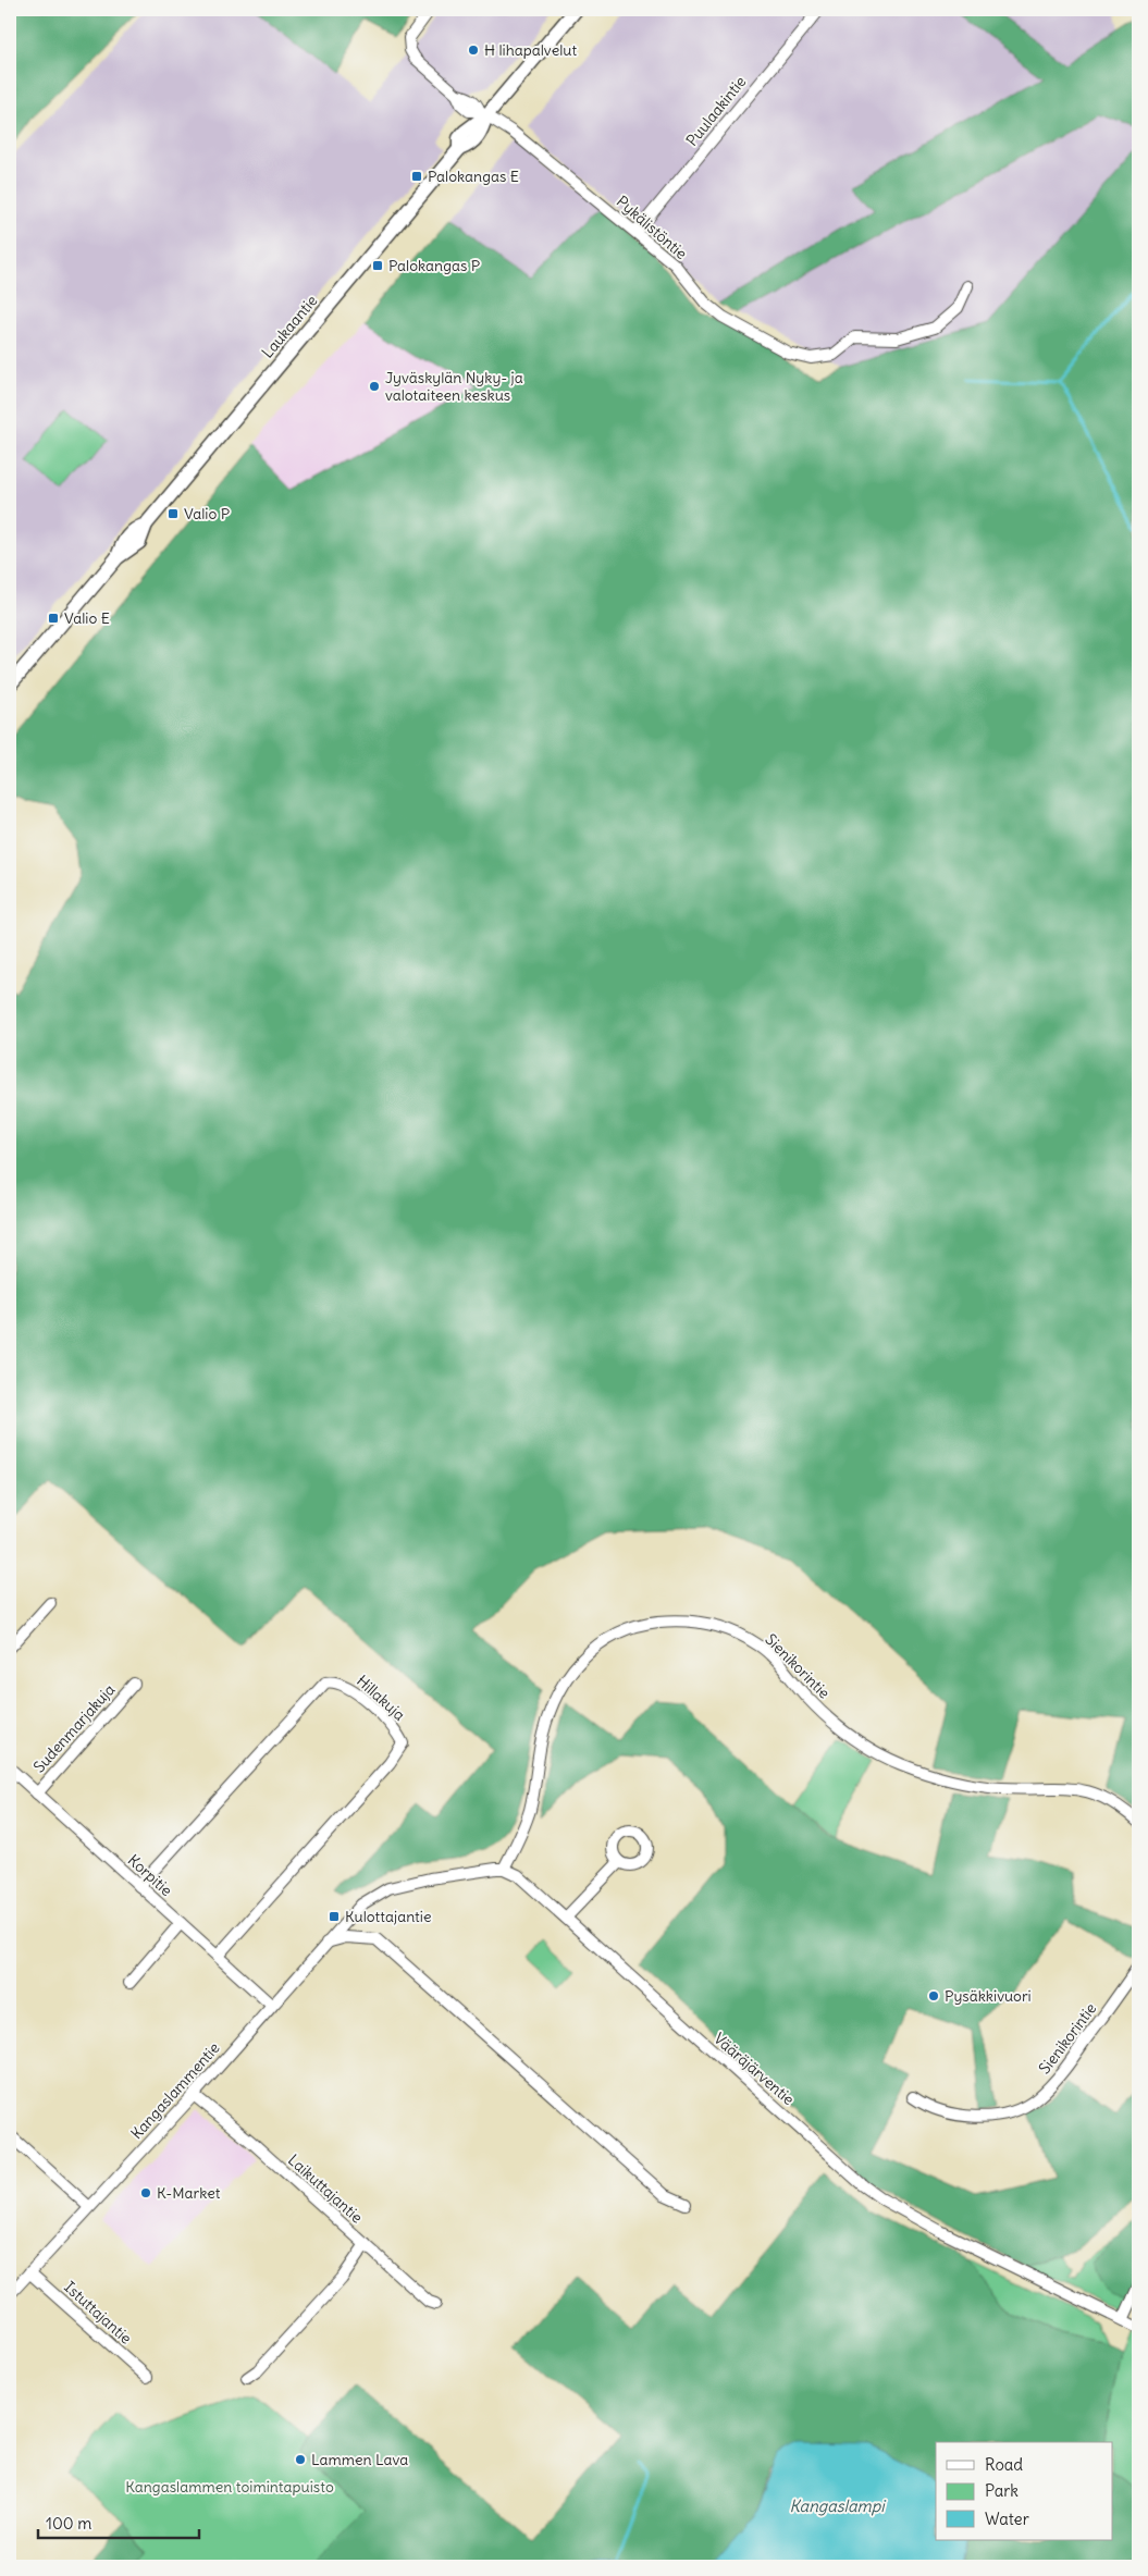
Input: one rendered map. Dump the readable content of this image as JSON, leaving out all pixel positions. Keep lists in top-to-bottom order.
{
  "streets": {
    "main road": ["Laukaantie"],
    "street": [
      "Puulaakintie",
      "Pykälistöntie",
      "Sienikorintie",
      "Hillakuja",
      "Sudenmarjakuja",
      "Korpitie",
      "Vääräjärventie",
      "Kangaslammentie",
      "Laikuttajantie",
      "Istuttajantie"
    ]
  },
  "crossings": [
    ["Puulaakintie", "Pykälistöntie"],
    ["Pykälistöntie", "Laukaantie"],
    ["Sienikorintie", "Vääräjärventie"],
    ["Sienikorintie", "Kangaslammentie"],
    ["Hillakuja", "Korpitie"],
    ["Sudenmarjakuja", "Korpitie"],
    ["Korpitie", "Kangaslammentie"],
    ["Vääräjärventie", "Kangaslammentie"],
    ["Kangaslammentie", "Laikuttajantie"],
    ["Kangaslammentie", "Istuttajantie"]
  ],
  "water": ["Kangaslampi"],
  "parks": ["Kangaslammen toimintapuisto"],
  "places": {
    "other": [
      "H lihapalvelut",
      "Jyväskylän Nyky- ja valotaiteen keskus",
      "Pysäkkivuori",
      "K-Market",
      "Lammen Lava"
    ],
    "transit": [
      "Palokangas E",
      "Palokangas P",
      "Valio P",
      "Valio E",
      "Kulottajantie"
    ]
  },
  "legend": ["Road", "Park", "Water"],
  "scale_bar": "100 m"
}
